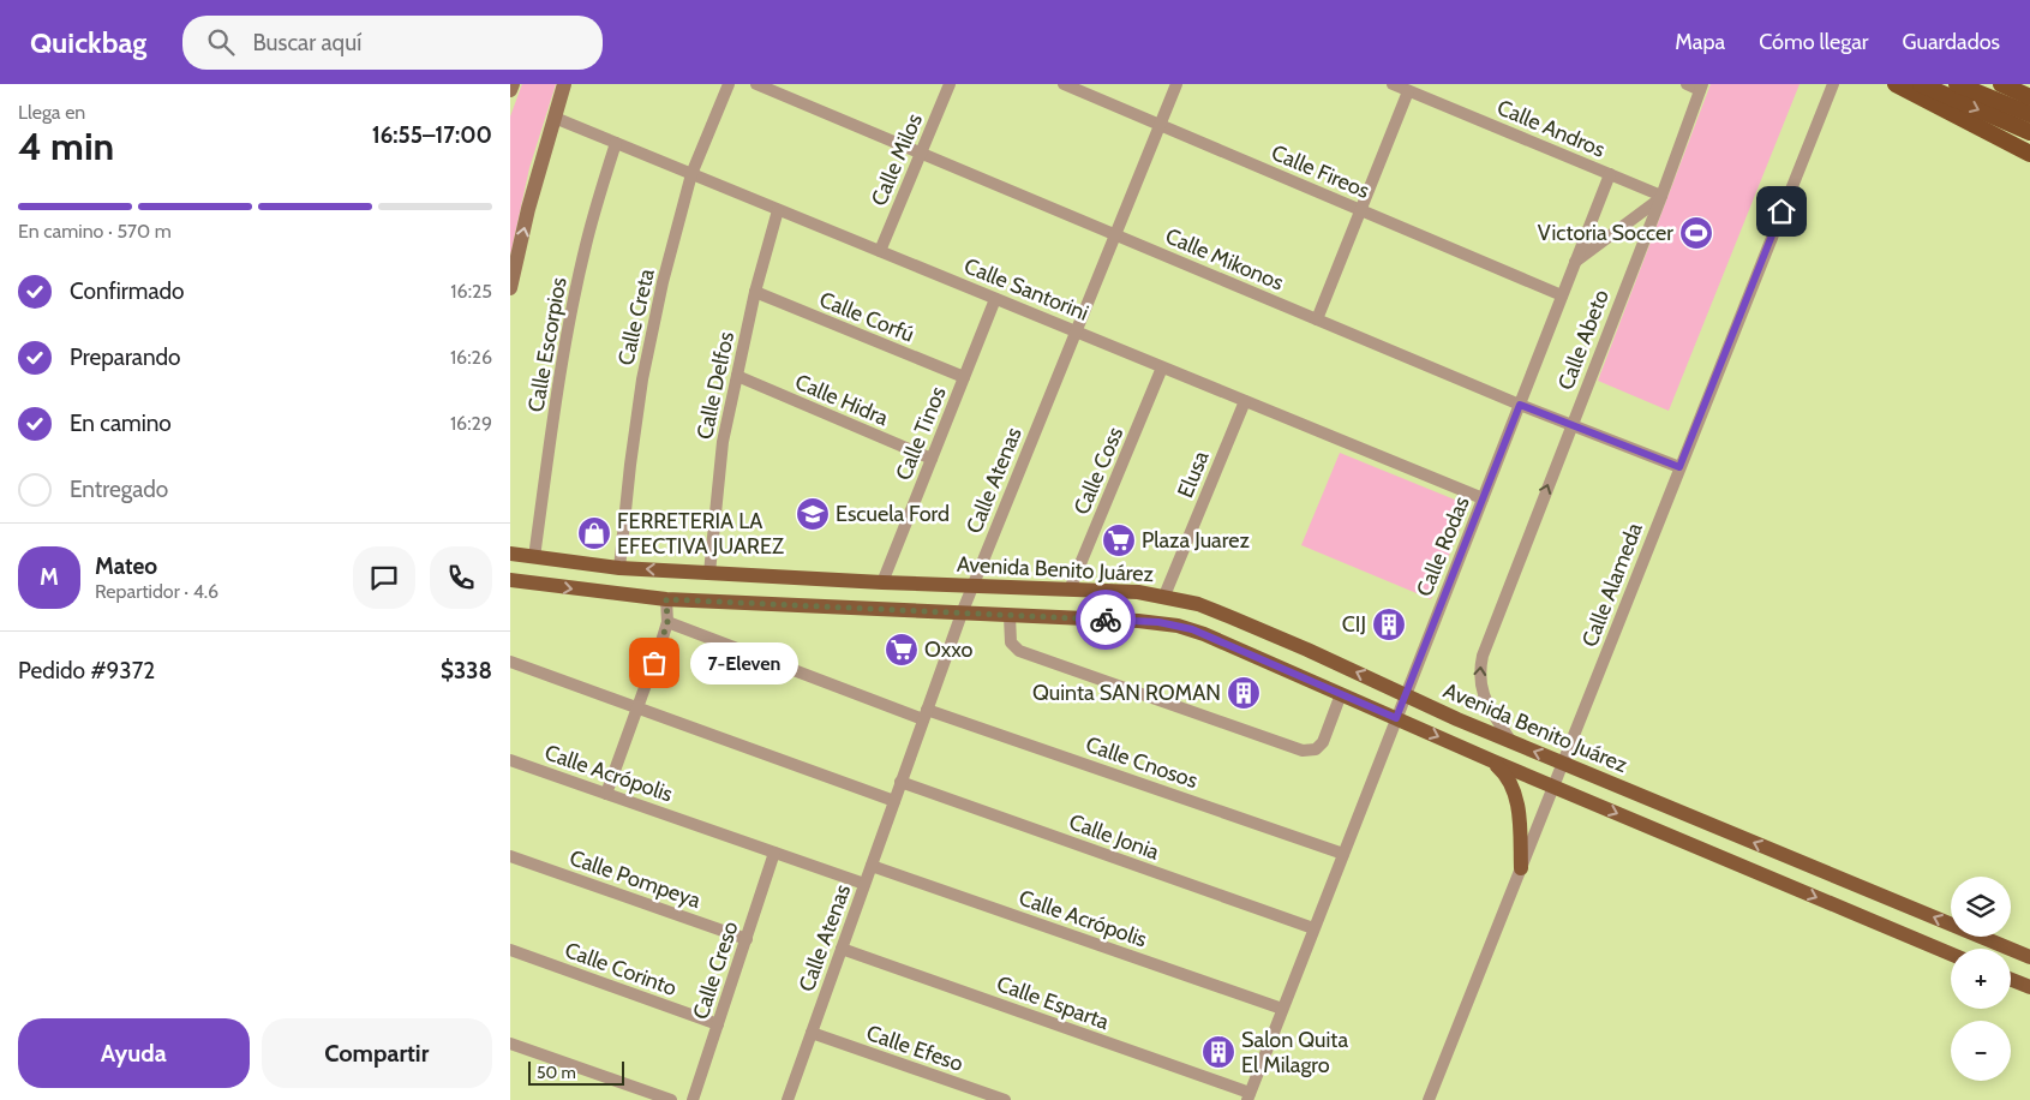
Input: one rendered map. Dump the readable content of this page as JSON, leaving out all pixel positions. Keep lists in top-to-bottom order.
{
  "streets": {
    "main road": ["Avenida Benito Juárez"],
    "street": [
      "Calle Andros",
      "Calle Milos",
      "Calle Fireos",
      "Calle Mikonos",
      "Calle Santorini",
      "Calle Creta",
      "Calle Corfú",
      "Calle Abeto",
      "Calle Escorpios",
      "Calle Delfos",
      "Calle Hidra",
      "Calle Tinos",
      "Calle Coss",
      "Elusa",
      "Calle Atenas",
      "Calle Rodas",
      "Calle Alameda",
      "Calle Cnosos",
      "Calle Acrópolis",
      "Calle Jonia",
      "Calle Pompeya",
      "Calle Corinto",
      "Calle Creso",
      "Calle Esparta",
      "Calle Efeso"
    ]
  },
  "crossings": [
    ["Calle Andros", "Calle Abeto"],
    ["Calle Andros", "Calle Rodas"],
    ["Calle Milos", "Calle Mikonos"],
    ["Calle Milos", "Calle Santorini"],
    ["Calle Fireos", "Calle Atenas"],
    ["Calle Fireos", "Calle Rodas"],
    ["Calle Mikonos", "Calle Abeto"],
    ["Calle Mikonos", "Calle Atenas"],
    ["Calle Mikonos", "Calle Rodas"],
    ["Calle Mikonos", "Calle Alameda"],
    ["Calle Santorini", "Calle Creta"],
    ["Calle Santorini", "Calle Escorpios"],
    ["Calle Santorini", "Calle Delfos"],
    ["Calle Santorini", "Calle Tinos"],
    ["Calle Santorini", "Calle Coss"],
    ["Calle Santorini", "Elusa"],
    ["Calle Santorini", "Calle Atenas"],
    ["Calle Santorini", "Calle Rodas"],
    ["Calle Creta", "Avenida Benito Juárez"],
    ["Calle Corfú", "Calle Delfos"],
    ["Calle Corfú", "Calle Tinos"],
    ["Calle Abeto", "Avenida Benito Juárez"],
    ["Calle Escorpios", "Avenida Benito Juárez"],
    ["Calle Delfos", "Calle Hidra"],
    ["Calle Delfos", "Avenida Benito Juárez"],
    ["Calle Hidra", "Calle Tinos"],
    ["Calle Tinos", "Avenida Benito Juárez"],
    ["Calle Coss", "Avenida Benito Juárez"],
    ["Elusa", "Avenida Benito Juárez"],
    ["Calle Atenas", "Avenida Benito Juárez"],
    ["Calle Atenas", "Calle Cnosos"],
    ["Calle Atenas", "Calle Acrópolis"],
    ["Calle Atenas", "Calle Jonia"],
    ["Calle Atenas", "Calle Esparta"],
    ["Calle Atenas", "Calle Efeso"],
    ["Calle Rodas", "Avenida Benito Juárez"],
    ["Calle Rodas", "Calle Cnosos"],
    ["Calle Rodas", "Calle Acrópolis"],
    ["Calle Rodas", "Calle Jonia"],
    ["Calle Rodas", "Calle Esparta"],
    ["Avenida Benito Juárez", "Calle Alameda"],
    ["Calle Acrópolis", "Calle Creso"],
    ["Calle Pompeya", "Calle Creso"],
    ["Calle Corinto", "Calle Creso"]
  ],
  "one_way": ["Calle Abeto"],
  "places": {
    "sports": ["Victoria Soccer"],
    "school or university": ["Escuela Ford"],
    "shop": ["FERRETERIA LA EFECTIVA JUAREZ"],
    "supermarket": ["Plaza Juarez", "Oxxo"],
    "building": ["CIJ", "Quinta SAN ROMAN", "Salon Quita El Milagro"],
    "other": ["7-Eleven"]
  },
  "scale_bar": "50 m",
  "page": {
    "header": "Quickbag",
    "search": "Buscar aquí",
    "nav": ["Mapa", "Cómo llegar", "Guardados"],
    "heading": ["4 min", "Llega en", "16:55–17:00"],
    "panel": [
      "Mateo",
      "Repartidor · 4.6",
      "Pedido #9372",
      "$338"
    ],
    "bar": "En camino · 570 m",
    "list": [
      ["Confirmado", "16:25"],
      ["Preparando", "16:26"],
      ["En camino", "16:29"],
      "Entregado"
    ],
    "round": "M",
    "bubble": "7-Eleven",
    "map_buttons": ["+", "−"],
    "buttons": ["Ayuda", "Compartir"],
    "scale": "50 m"
  }
}
